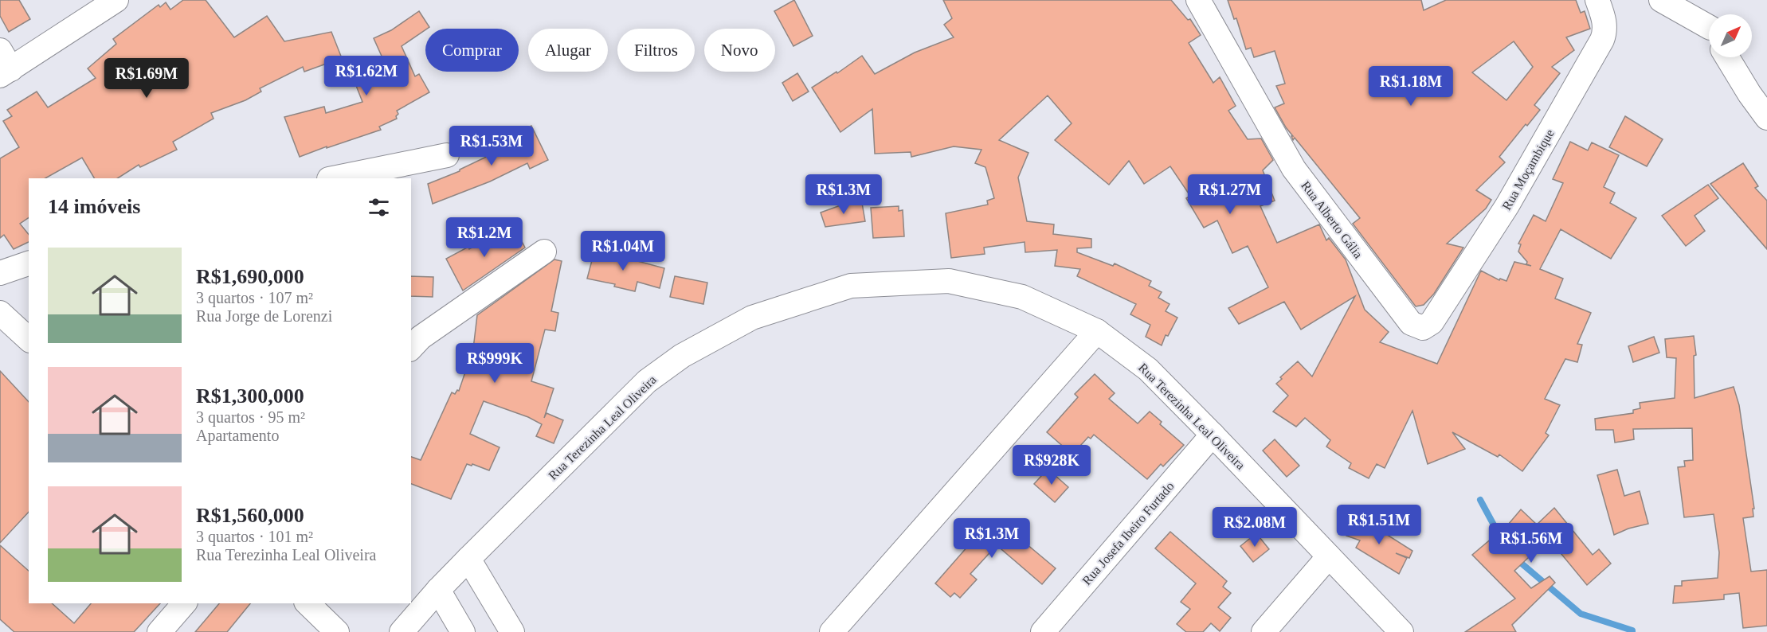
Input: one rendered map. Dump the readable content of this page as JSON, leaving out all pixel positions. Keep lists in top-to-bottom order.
{
  "streets": {
    "street": [
      "Rua Moçambique",
      "Rua Alberto Gália",
      "Rua Terezinha Leal Oliveira",
      "Rua Josefa Ibeiro Furtado"
    ]
  },
  "crossings": [
    ["Rua Moçambique", "Rua Alberto Gália"],
    ["Rua Terezinha Leal Oliveira", "Rua Josefa Ibeiro Furtado"]
  ],
  "north": "top right",
  "page": {
    "chip": [
      "Comprar",
      "Alugar",
      "Filtros",
      "Novo"
    ],
    "price": [
      "R$1.62M",
      "R$1.69M",
      "R$1.18M",
      "R$1.53M",
      "R$1.3M",
      "R$1.27M",
      "R$1.2M",
      "R$1.04M",
      "R$999K",
      "R$928K",
      "R$1.51M",
      "R$2.08M",
      "R$1.3M",
      "R$1.56M"
    ],
    "heading": "14 imóveis",
    "list": [
      {
        "name": "R$1,690,000",
        "note": "3 quartos · 107 m² · Rua Jorge de Lorenzi"
      },
      {
        "name": "R$1,300,000",
        "note": "3 quartos · 95 m² · Apartamento"
      },
      {
        "name": "R$1,560,000",
        "note": "3 quartos · 101 m² · Rua Terezinha Leal Oliveira"
      }
    ]
  }
}
